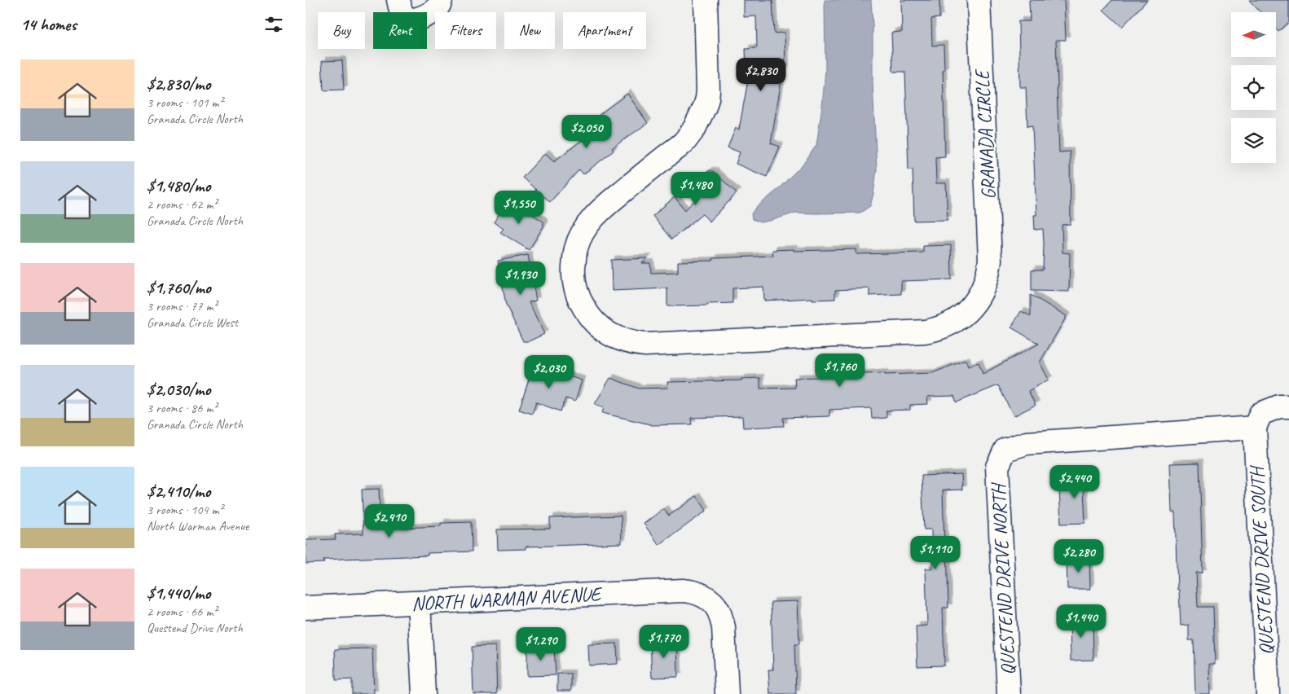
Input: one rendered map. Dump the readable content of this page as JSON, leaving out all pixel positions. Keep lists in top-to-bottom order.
{
  "streets": {
    "street": [
      "GRANADA CIRCLE",
      "QUESTEND DRIVE SOUTH",
      "QUESTEND DRIVE NORTH",
      "NORTH WARMAN AVENUE"
    ]
  },
  "crossings": [
    ["QUESTEND DRIVE SOUTH", "QUESTEND DRIVE NORTH"]
  ],
  "north": "left",
  "page": {
    "heading": "14 homes",
    "chip": [
      "Buy",
      "Rent",
      "Filters",
      "New",
      "Apartment"
    ],
    "list": [
      {
        "name": "$2,830/mo",
        "note": "3 rooms · 101 m² · Granada Circle North"
      },
      {
        "name": "$1,480/mo",
        "note": "2 rooms · 62 m² · Granada Circle North"
      },
      {
        "name": "$1,760/mo",
        "note": "3 rooms · 77 m² · Granada Circle West"
      },
      {
        "name": "$2,030/mo",
        "note": "3 rooms · 86 m² · Granada Circle North"
      },
      {
        "name": "$2,410/mo",
        "note": "3 rooms · 104 m² · North Warman Avenue"
      },
      {
        "name": "$1,440/mo",
        "note": "2 rooms · 66 m² · Questend Drive North"
      }
    ],
    "price": [
      "$2,830",
      "$2,050",
      "$1,480",
      "$1,550",
      "$1,930",
      "$1,760",
      "$2,030",
      "$2,440",
      "$2,410",
      "$1,110",
      "$2,280",
      "$1,440",
      "$1,770",
      "$1,290"
    ]
  }
}
